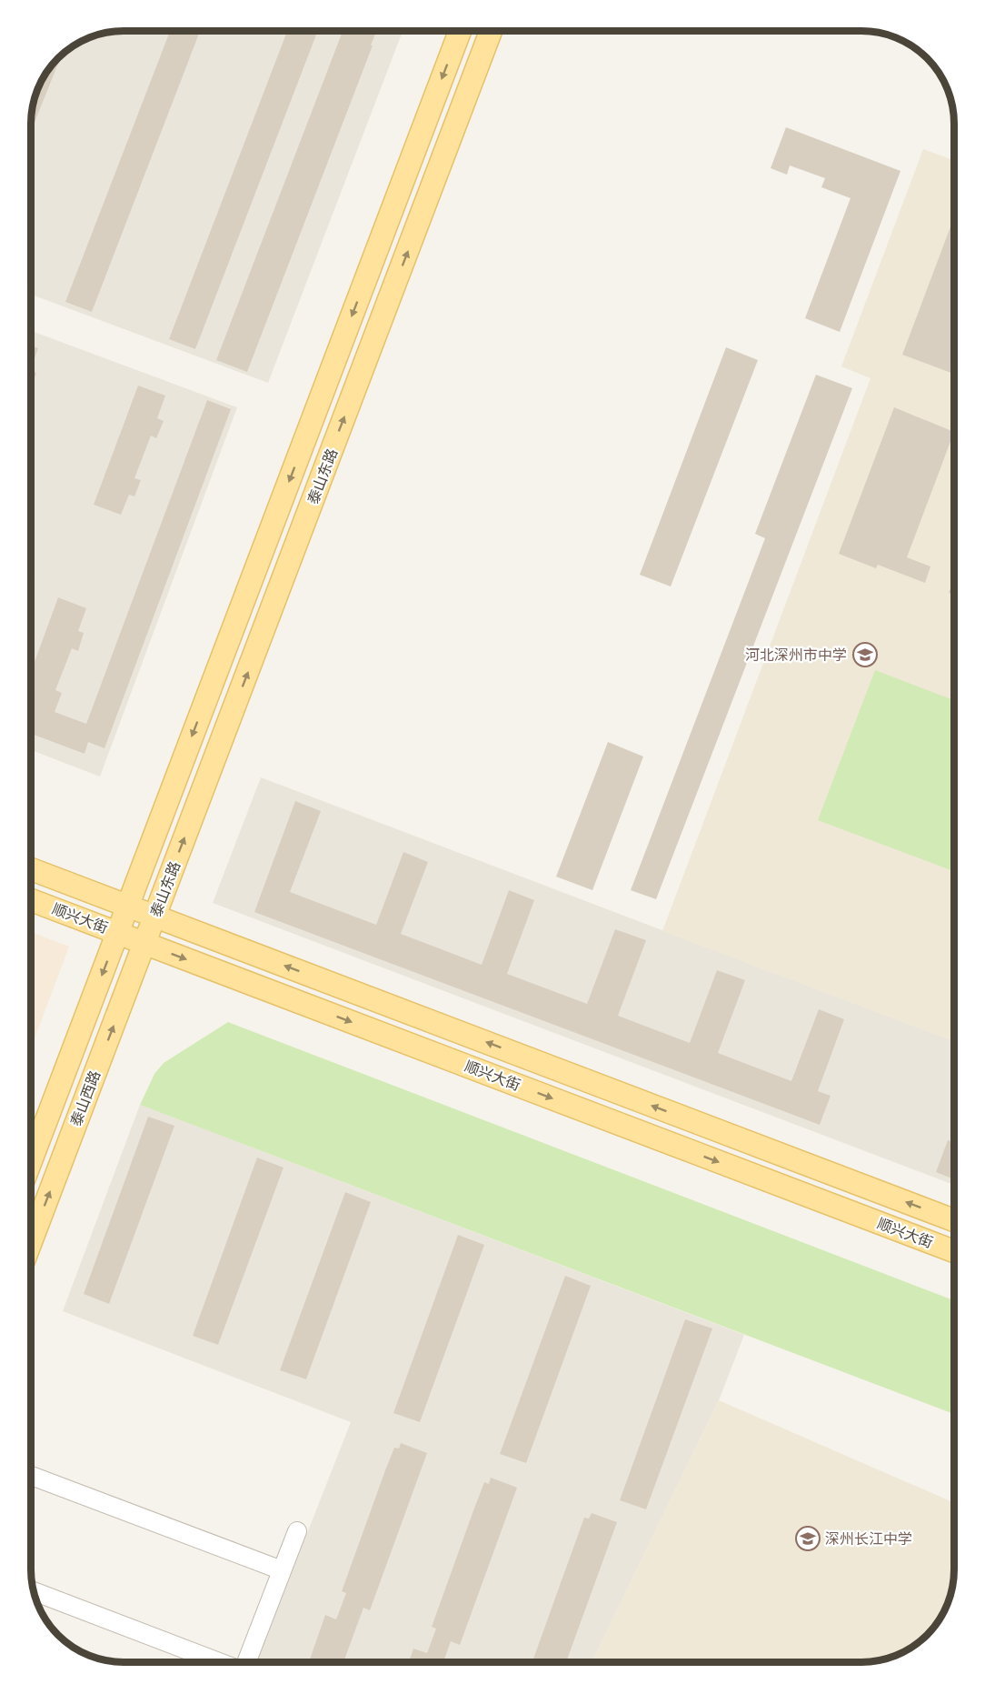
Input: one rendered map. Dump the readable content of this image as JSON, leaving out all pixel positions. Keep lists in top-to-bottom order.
{
  "streets": {
    "main road": ["泰山东路", "顺兴大街", "泰山西路"]
  },
  "crossings": [
    ["泰山东路", "顺兴大街"],
    ["泰山东路", "泰山西路"],
    ["顺兴大街", "泰山西路"]
  ],
  "places": {
    "school or university": ["河北深州市中学", "深州长江中学"]
  }
}
